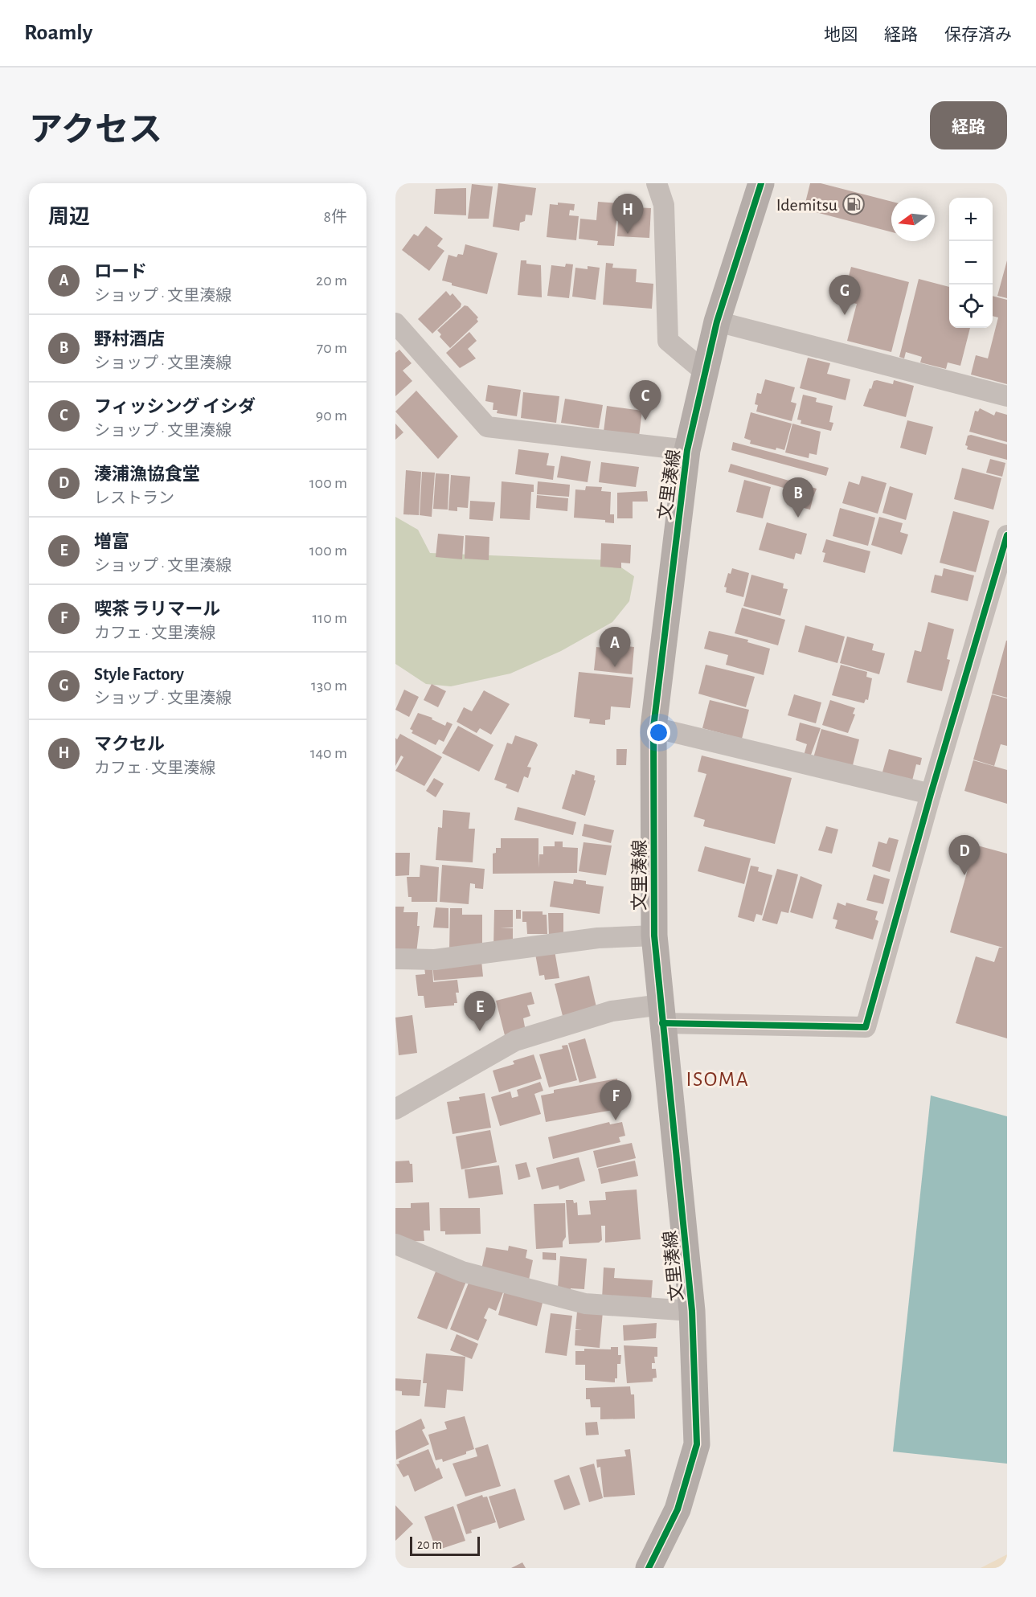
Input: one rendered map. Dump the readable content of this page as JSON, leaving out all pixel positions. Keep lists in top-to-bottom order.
{
  "streets": {
    "main road": ["文里湊線"]
  },
  "districts": ["ISOMA"],
  "places": {
    "fuel station": ["Idemitsu"]
  },
  "scale_bar": "20 m",
  "north": "left",
  "page": {
    "header": "Roamly",
    "nav": ["地図", "経路", "保存済み"],
    "title": "アクセス",
    "buttons": "経路",
    "heading": ["周辺", "8件"],
    "pins": [
      "H",
      "G",
      "C",
      "B",
      "A",
      "D",
      "E",
      "F"
    ],
    "map_buttons": ["+", "−"],
    "list": [
      {
        "mark": "A",
        "name": "ロード",
        "note": "ショップ · 文里湊線",
        "value": "20 m"
      },
      {
        "mark": "B",
        "name": "野村酒店",
        "note": "ショップ · 文里湊線",
        "value": "70 m"
      },
      {
        "mark": "C",
        "name": "フィッシング イシダ",
        "note": "ショップ · 文里湊線",
        "value": "90 m"
      },
      {
        "mark": "D",
        "name": "湊浦漁協食堂",
        "note": "レストラン",
        "value": "100 m"
      },
      {
        "mark": "E",
        "name": "増富",
        "note": "ショップ · 文里湊線",
        "value": "100 m"
      },
      {
        "mark": "F",
        "name": "喫茶 ラリマール",
        "note": "カフェ · 文里湊線",
        "value": "110 m"
      },
      {
        "mark": "G",
        "name": "Style Factory",
        "note": "ショップ · 文里湊線",
        "value": "130 m"
      },
      {
        "mark": "H",
        "name": "マクセル",
        "note": "カフェ · 文里湊線",
        "value": "140 m"
      }
    ],
    "scale": "20 m"
  }
}
